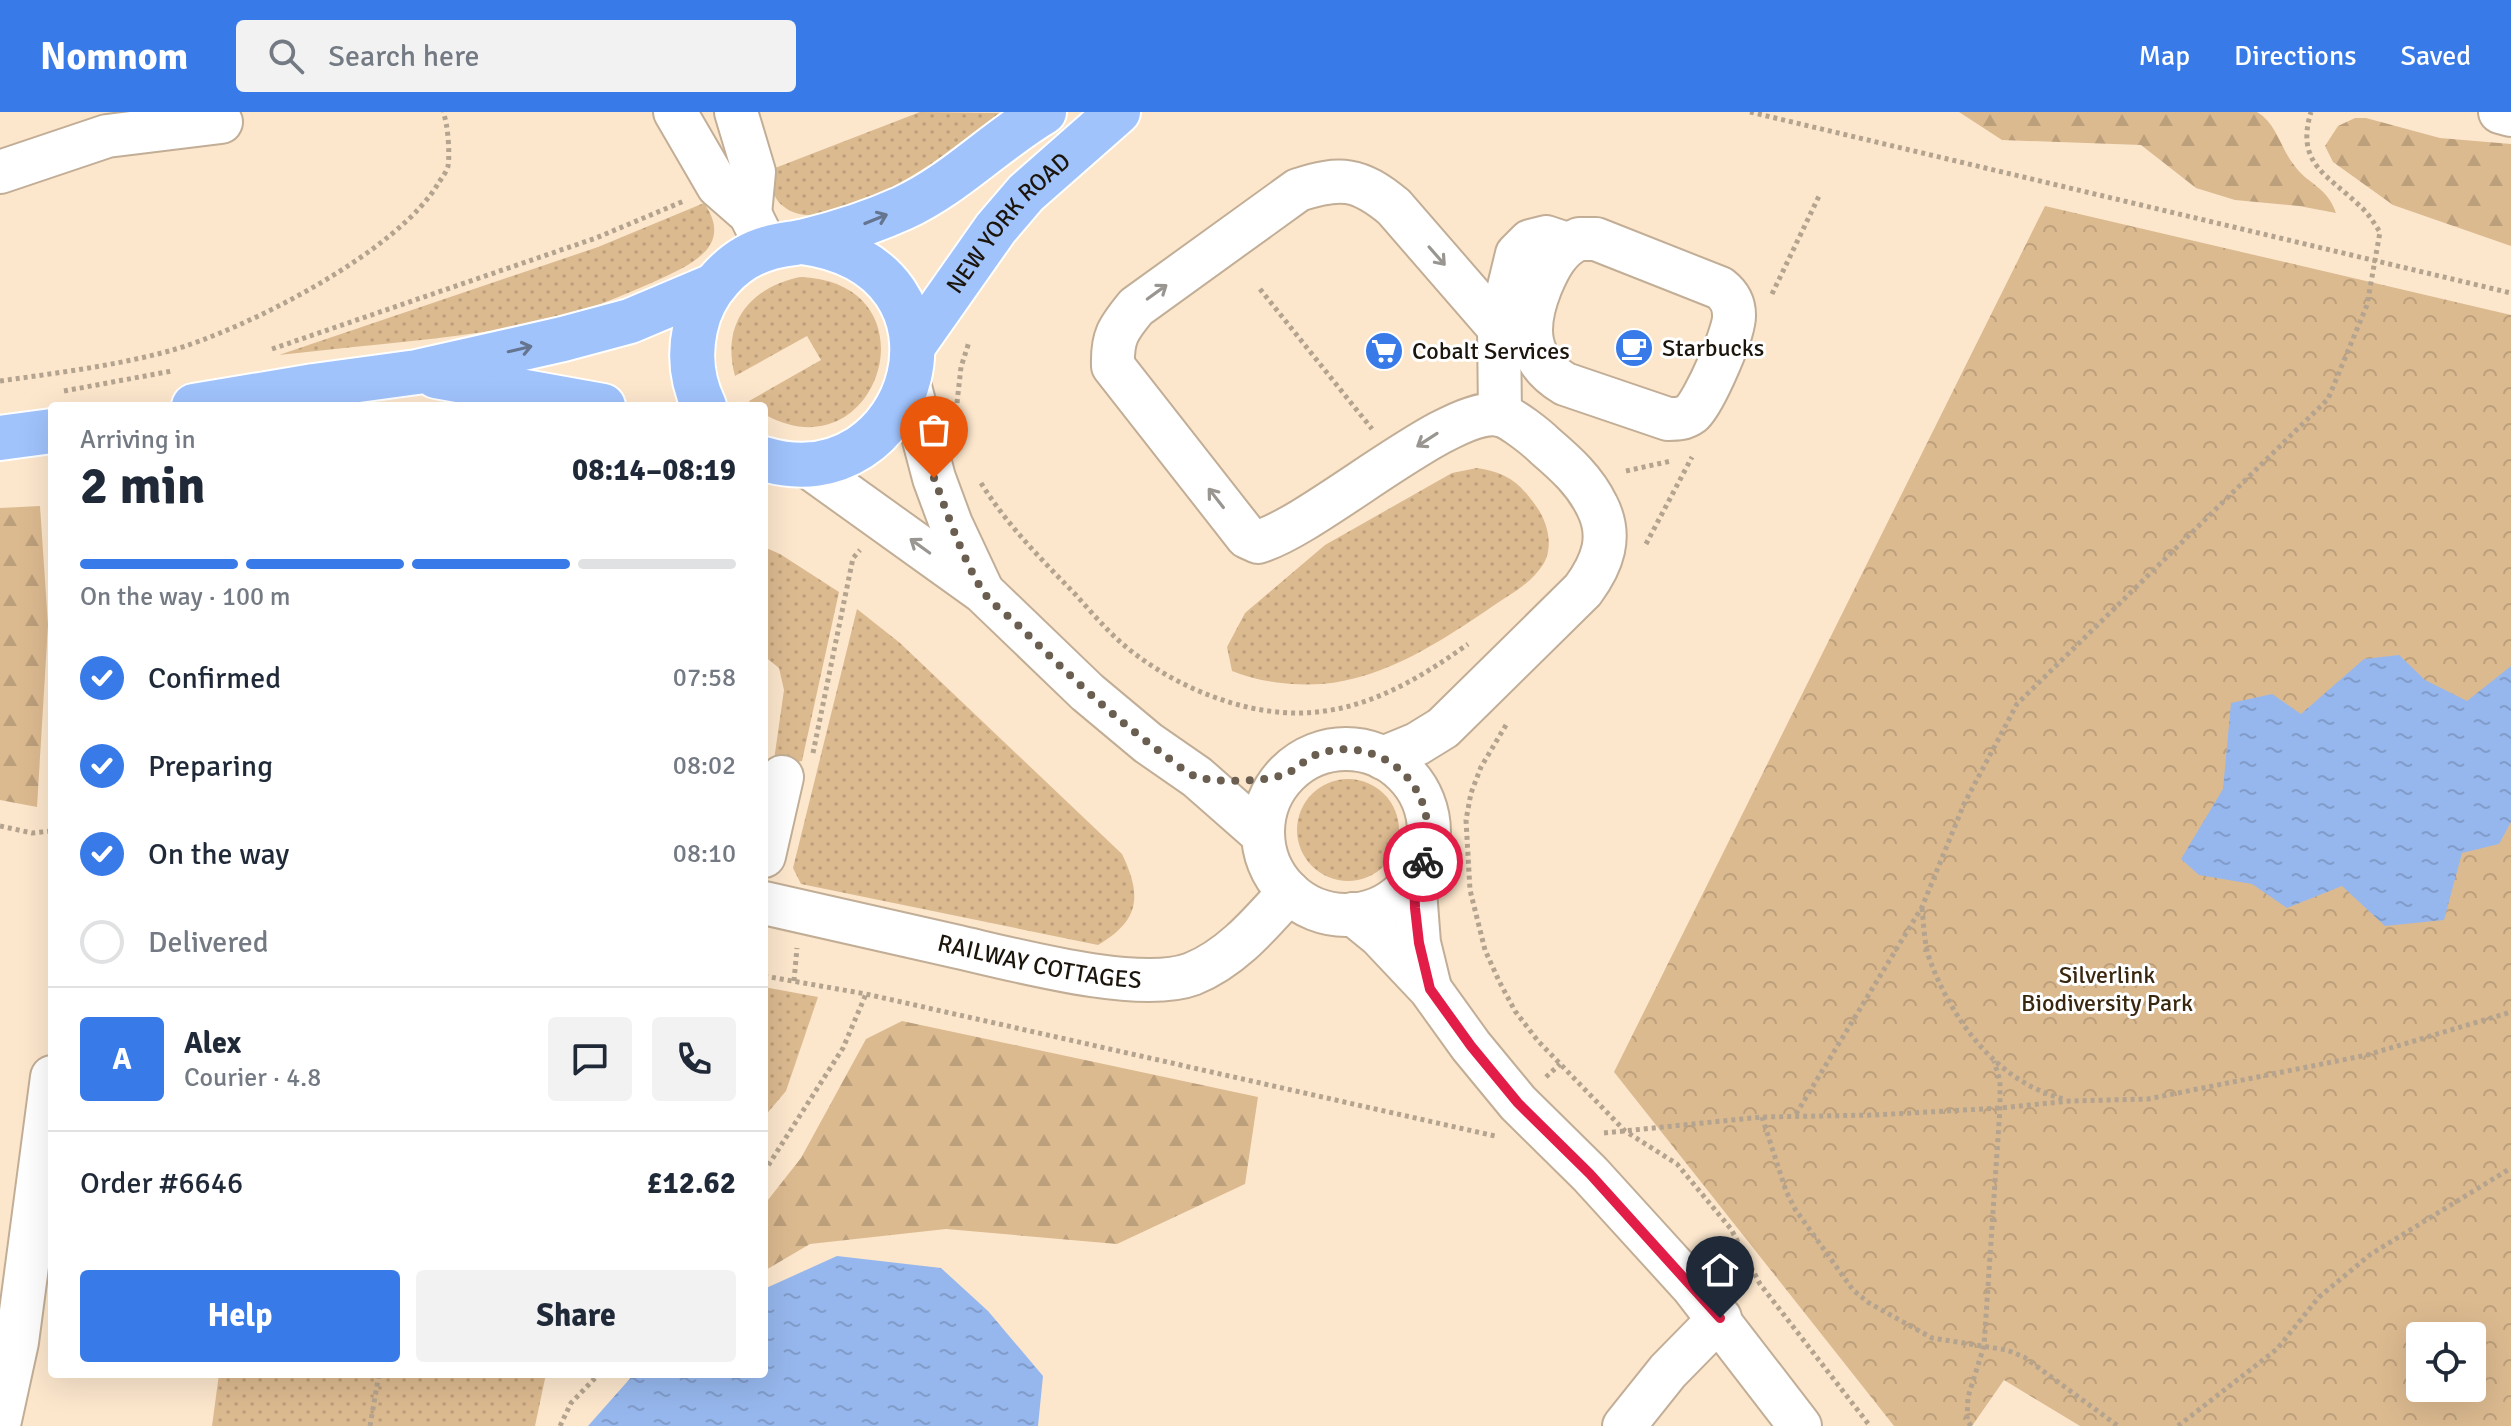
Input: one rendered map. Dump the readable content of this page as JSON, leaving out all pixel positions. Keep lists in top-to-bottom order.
{
  "streets": {
    "main road": ["NEW YORK ROAD"],
    "street": ["RAILWAY COTTAGES"]
  },
  "parks": ["Silverlink Biodiversity Park"],
  "places": {
    "cafe": ["Starbucks"],
    "supermarket": ["Cobalt Services"]
  },
  "page": {
    "header": "Nomnom",
    "search": "Search here",
    "nav": ["Map", "Directions", "Saved"],
    "heading": ["2 min", "Arriving in", "08:14–08:19"],
    "panel": [
      "Alex",
      "Courier · 4.8",
      "Order #6646",
      "£12.62"
    ],
    "bar": "On the way · 100 m",
    "list": [
      ["Confirmed", "07:58"],
      ["Preparing", "08:02"],
      ["On the way", "08:10"],
      "Delivered"
    ],
    "round": "A",
    "buttons": ["Help", "Share"]
  }
}
